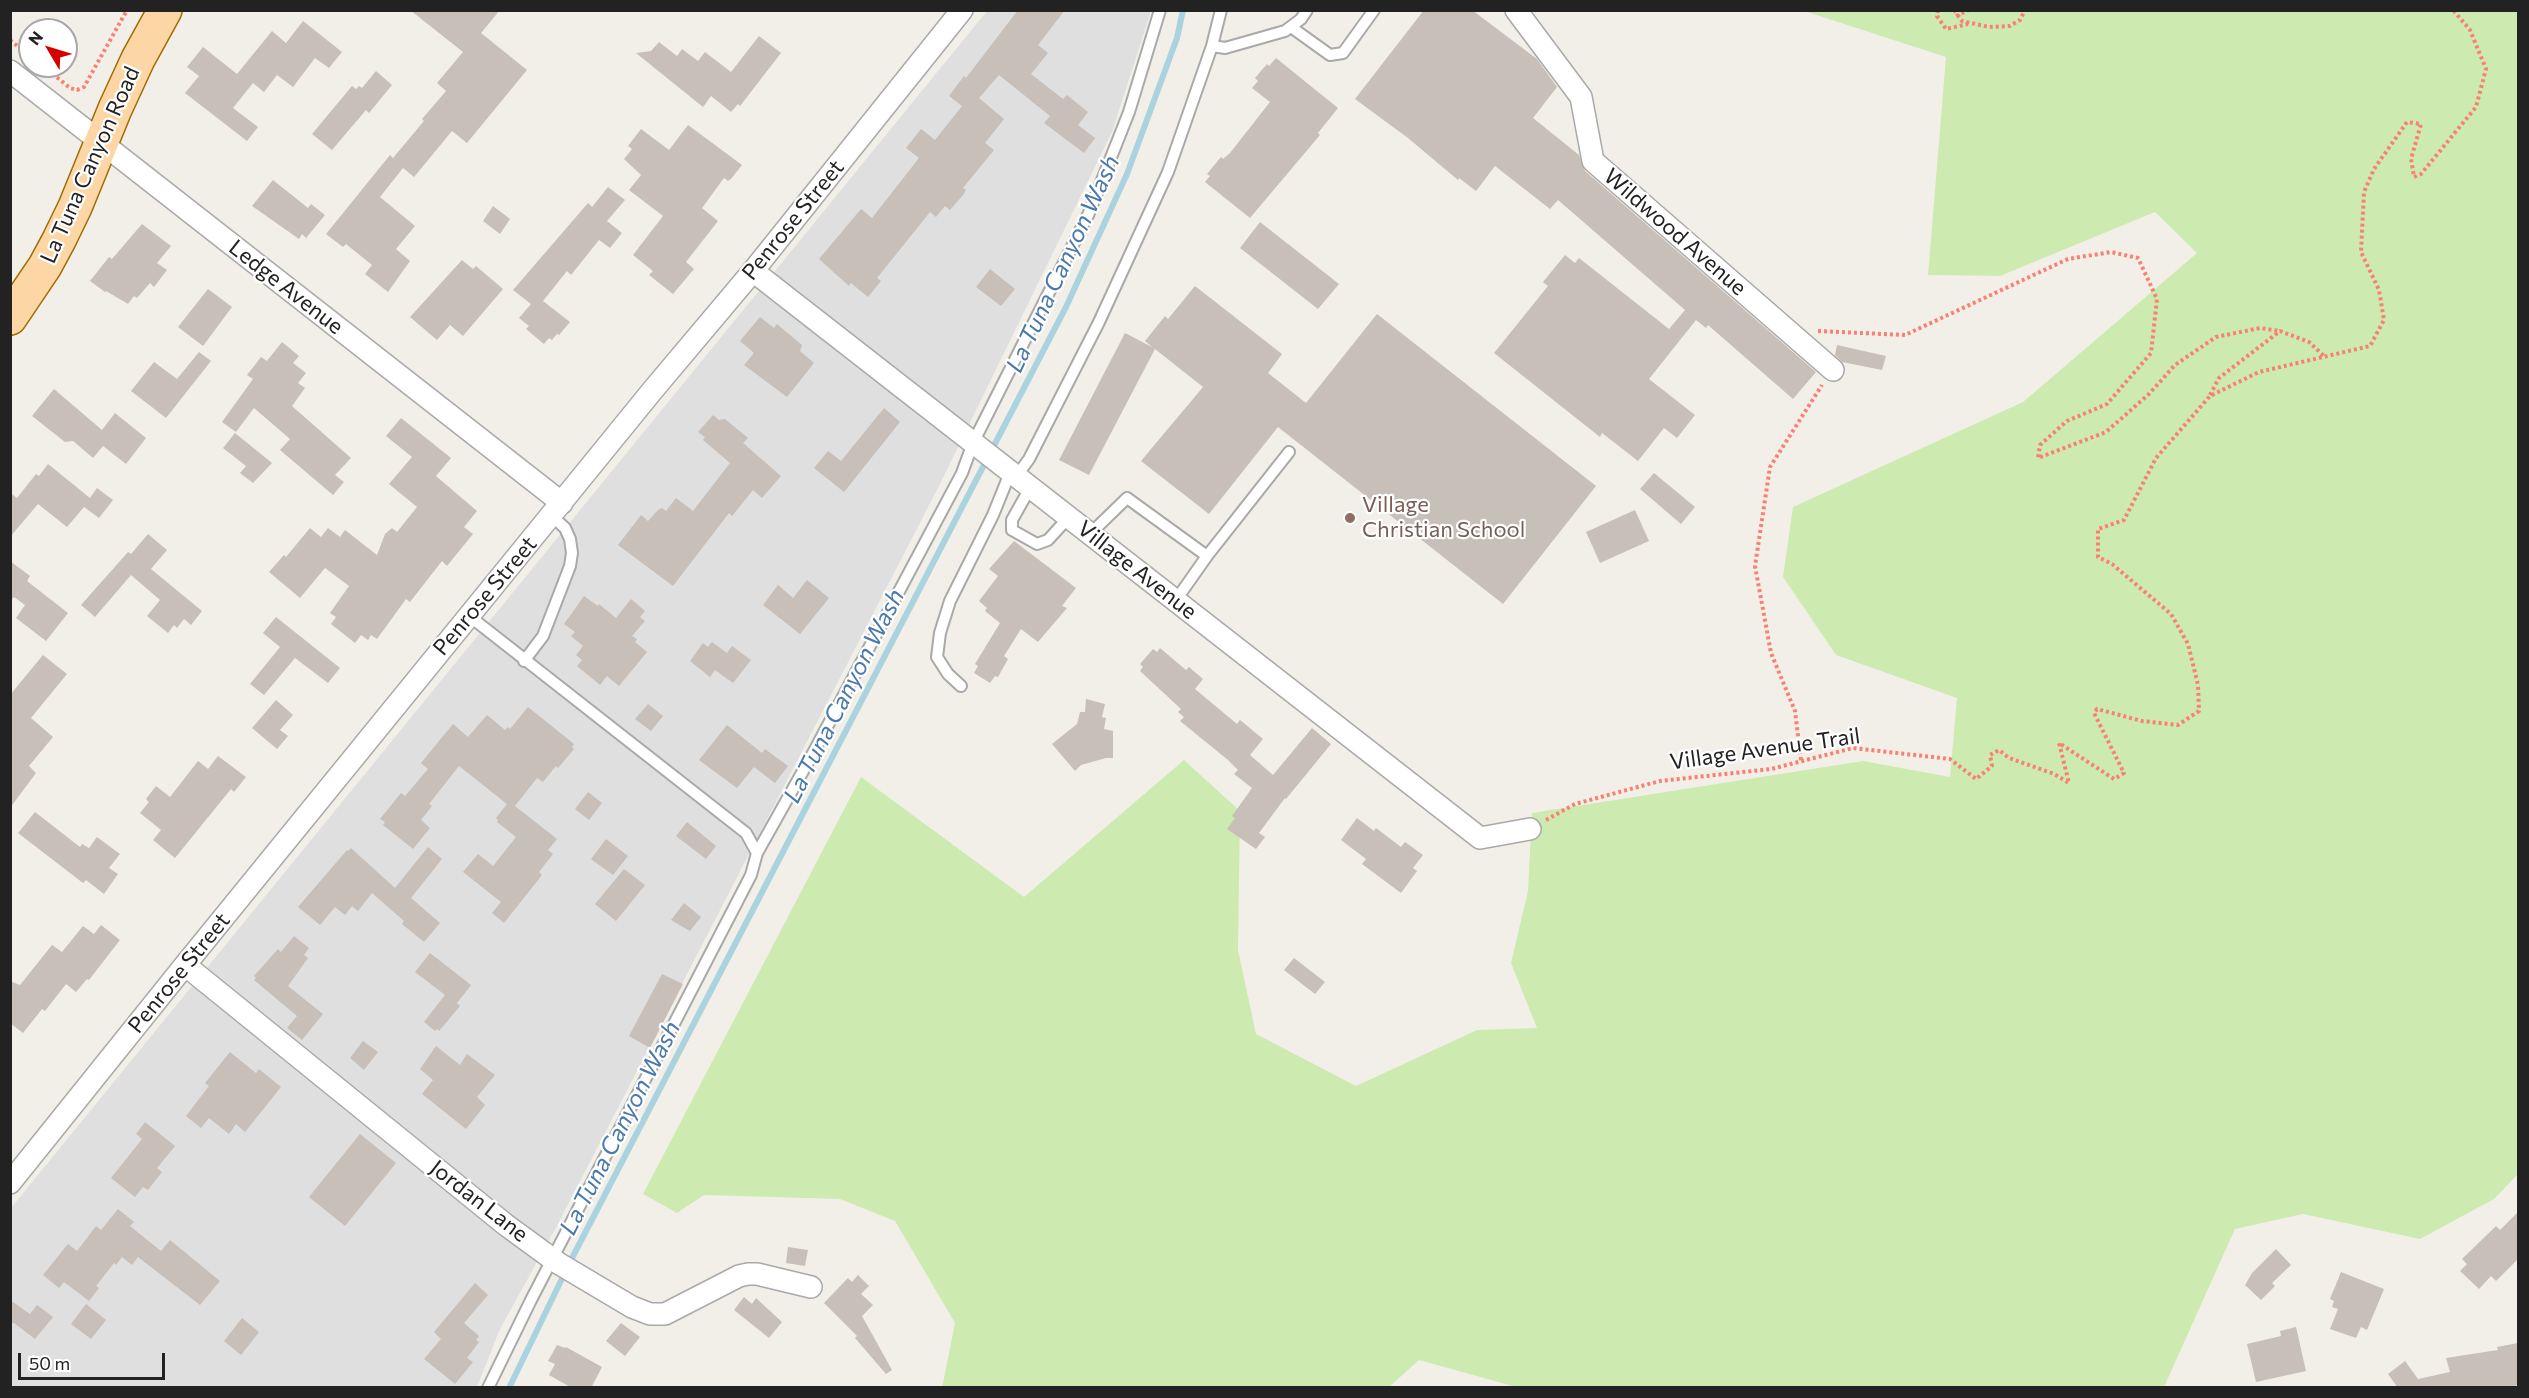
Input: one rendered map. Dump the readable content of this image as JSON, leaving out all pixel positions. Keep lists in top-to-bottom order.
{
  "streets": {
    "main road": ["La Tuna Canyon Road"],
    "street": [
      "Penrose Street",
      "Wildwood Avenue",
      "Ledge Avenue",
      "Village Avenue",
      "Jordan Lane"
    ],
    "path": ["Village Avenue Trail"]
  },
  "crossings": [
    ["La Tuna Canyon Road", "Ledge Avenue"],
    ["Penrose Street", "Ledge Avenue"],
    ["Penrose Street", "Village Avenue"],
    ["Penrose Street", "Jordan Lane"],
    ["Village Avenue", "Village Avenue Trail"]
  ],
  "water": ["La Tuna Canyon Wash"],
  "places": ["Village Christian School"],
  "scale_bar": "50 m",
  "north": "top left"
}
